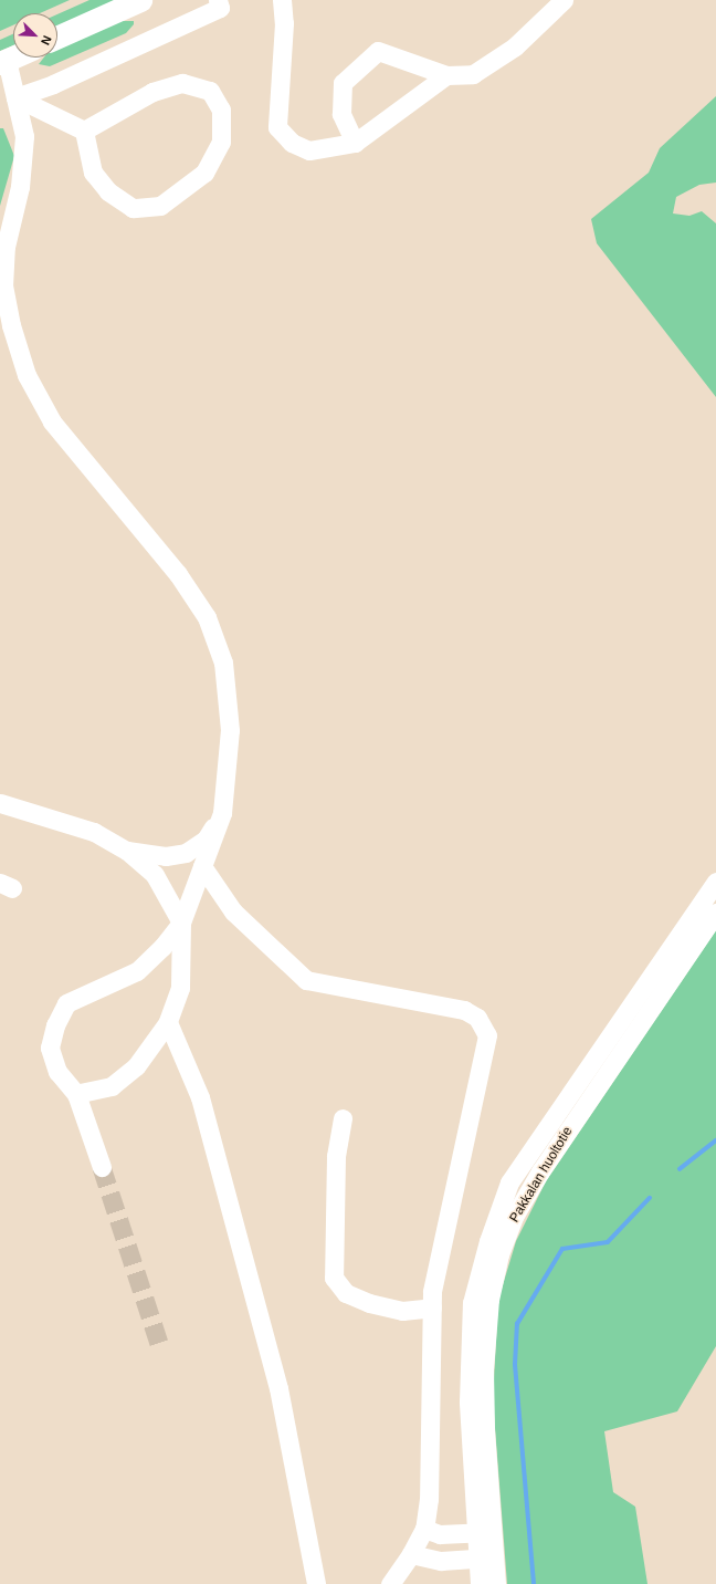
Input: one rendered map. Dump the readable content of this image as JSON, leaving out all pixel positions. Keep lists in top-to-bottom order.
{
  "streets": {
    "lane": ["Pakkalan huoltotie"]
  },
  "north": "bottom right"
}
